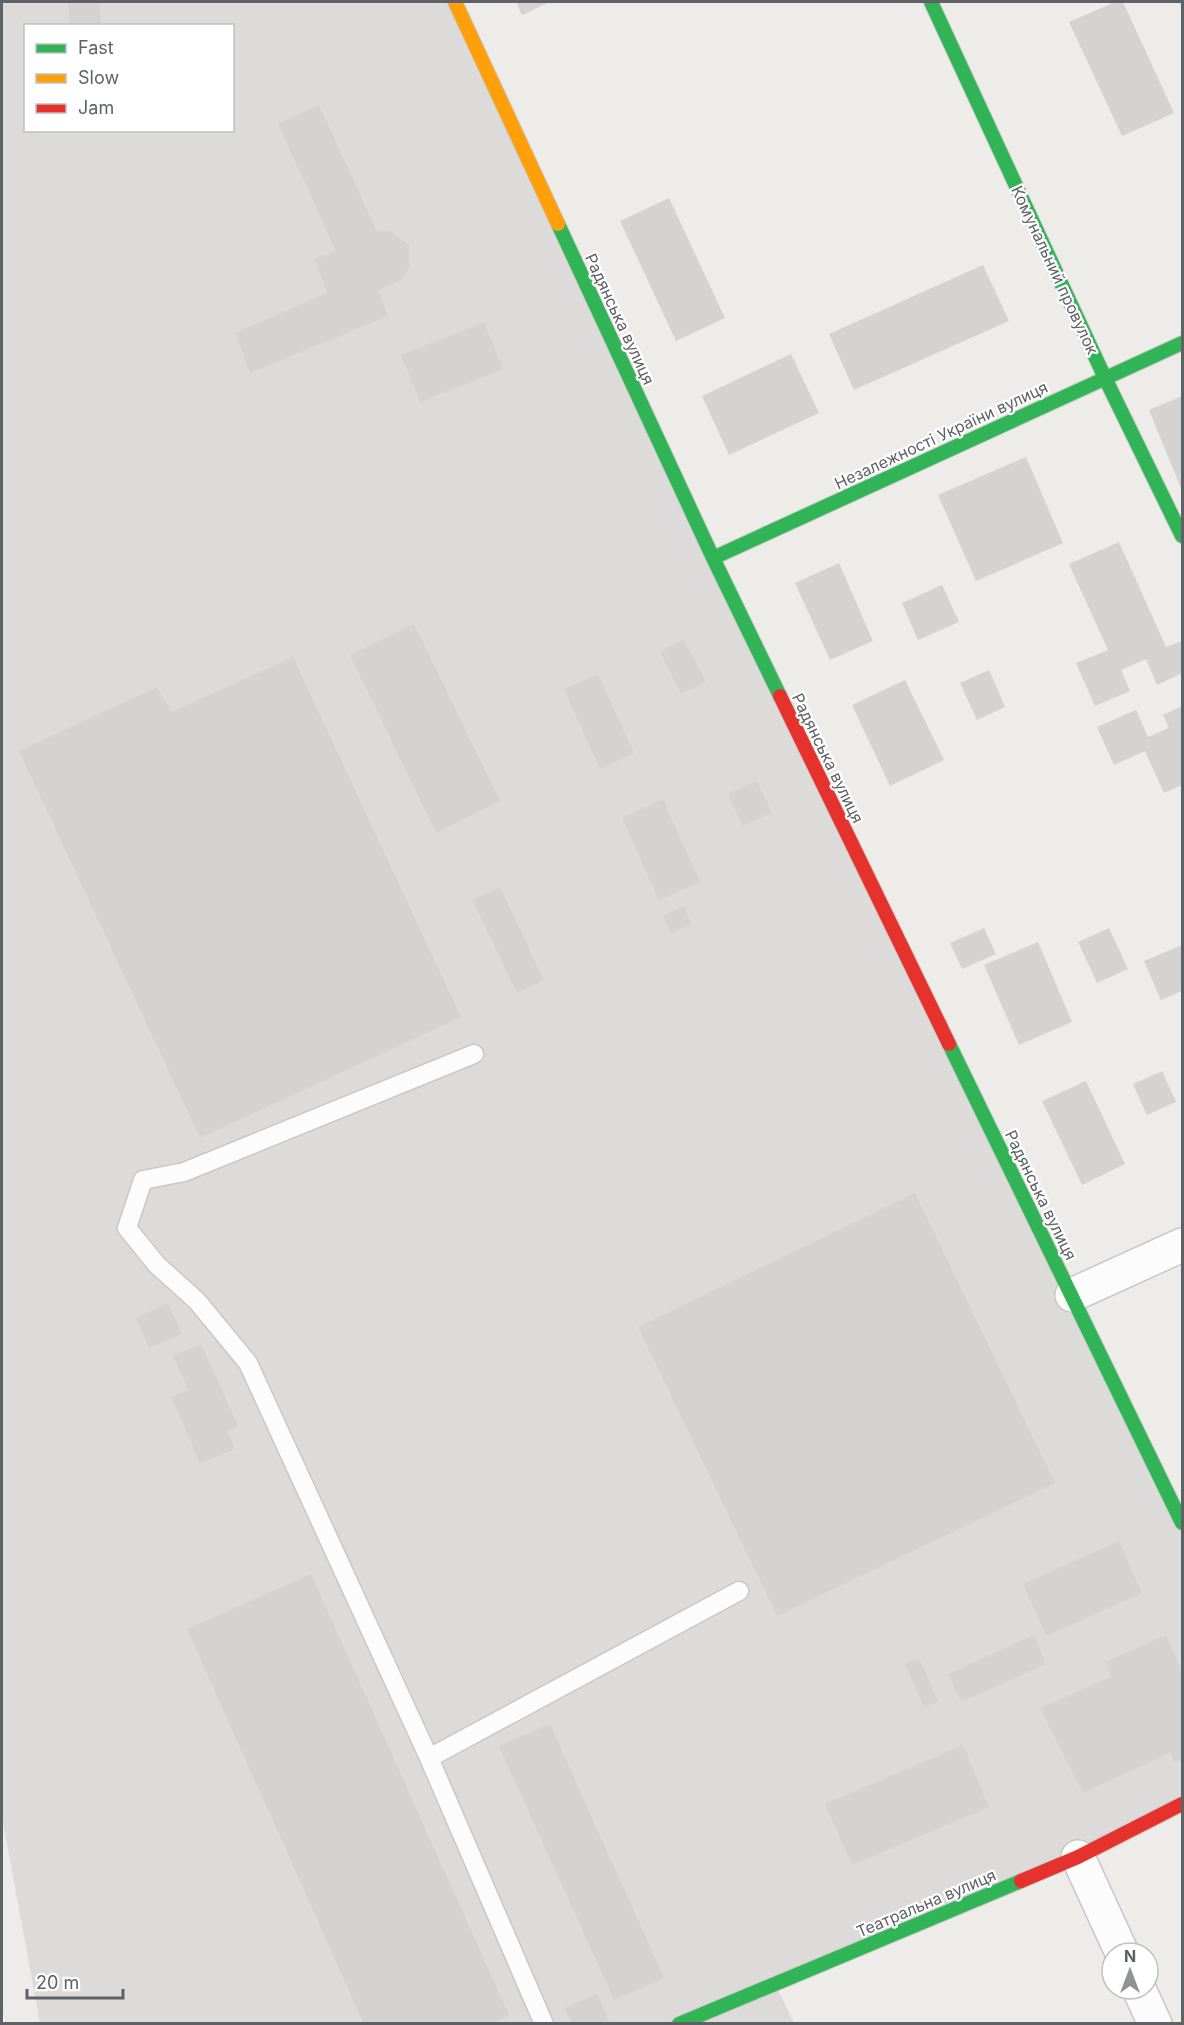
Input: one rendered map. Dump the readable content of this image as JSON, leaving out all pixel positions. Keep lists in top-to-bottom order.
{
  "streets": {
    "street": [
      "Комунальний провулок",
      "Радянська вулиця",
      "Незалежності України вулиця",
      "Театральна вулиця"
    ]
  },
  "crossings": [
    ["Комунальний провулок", "Незалежності України вулиця"],
    ["Радянська вулиця", "Незалежності України вулиця"]
  ],
  "legend": ["Fast", "Slow", "Jam"],
  "scale_bar": "20 m",
  "north": "top"
}
